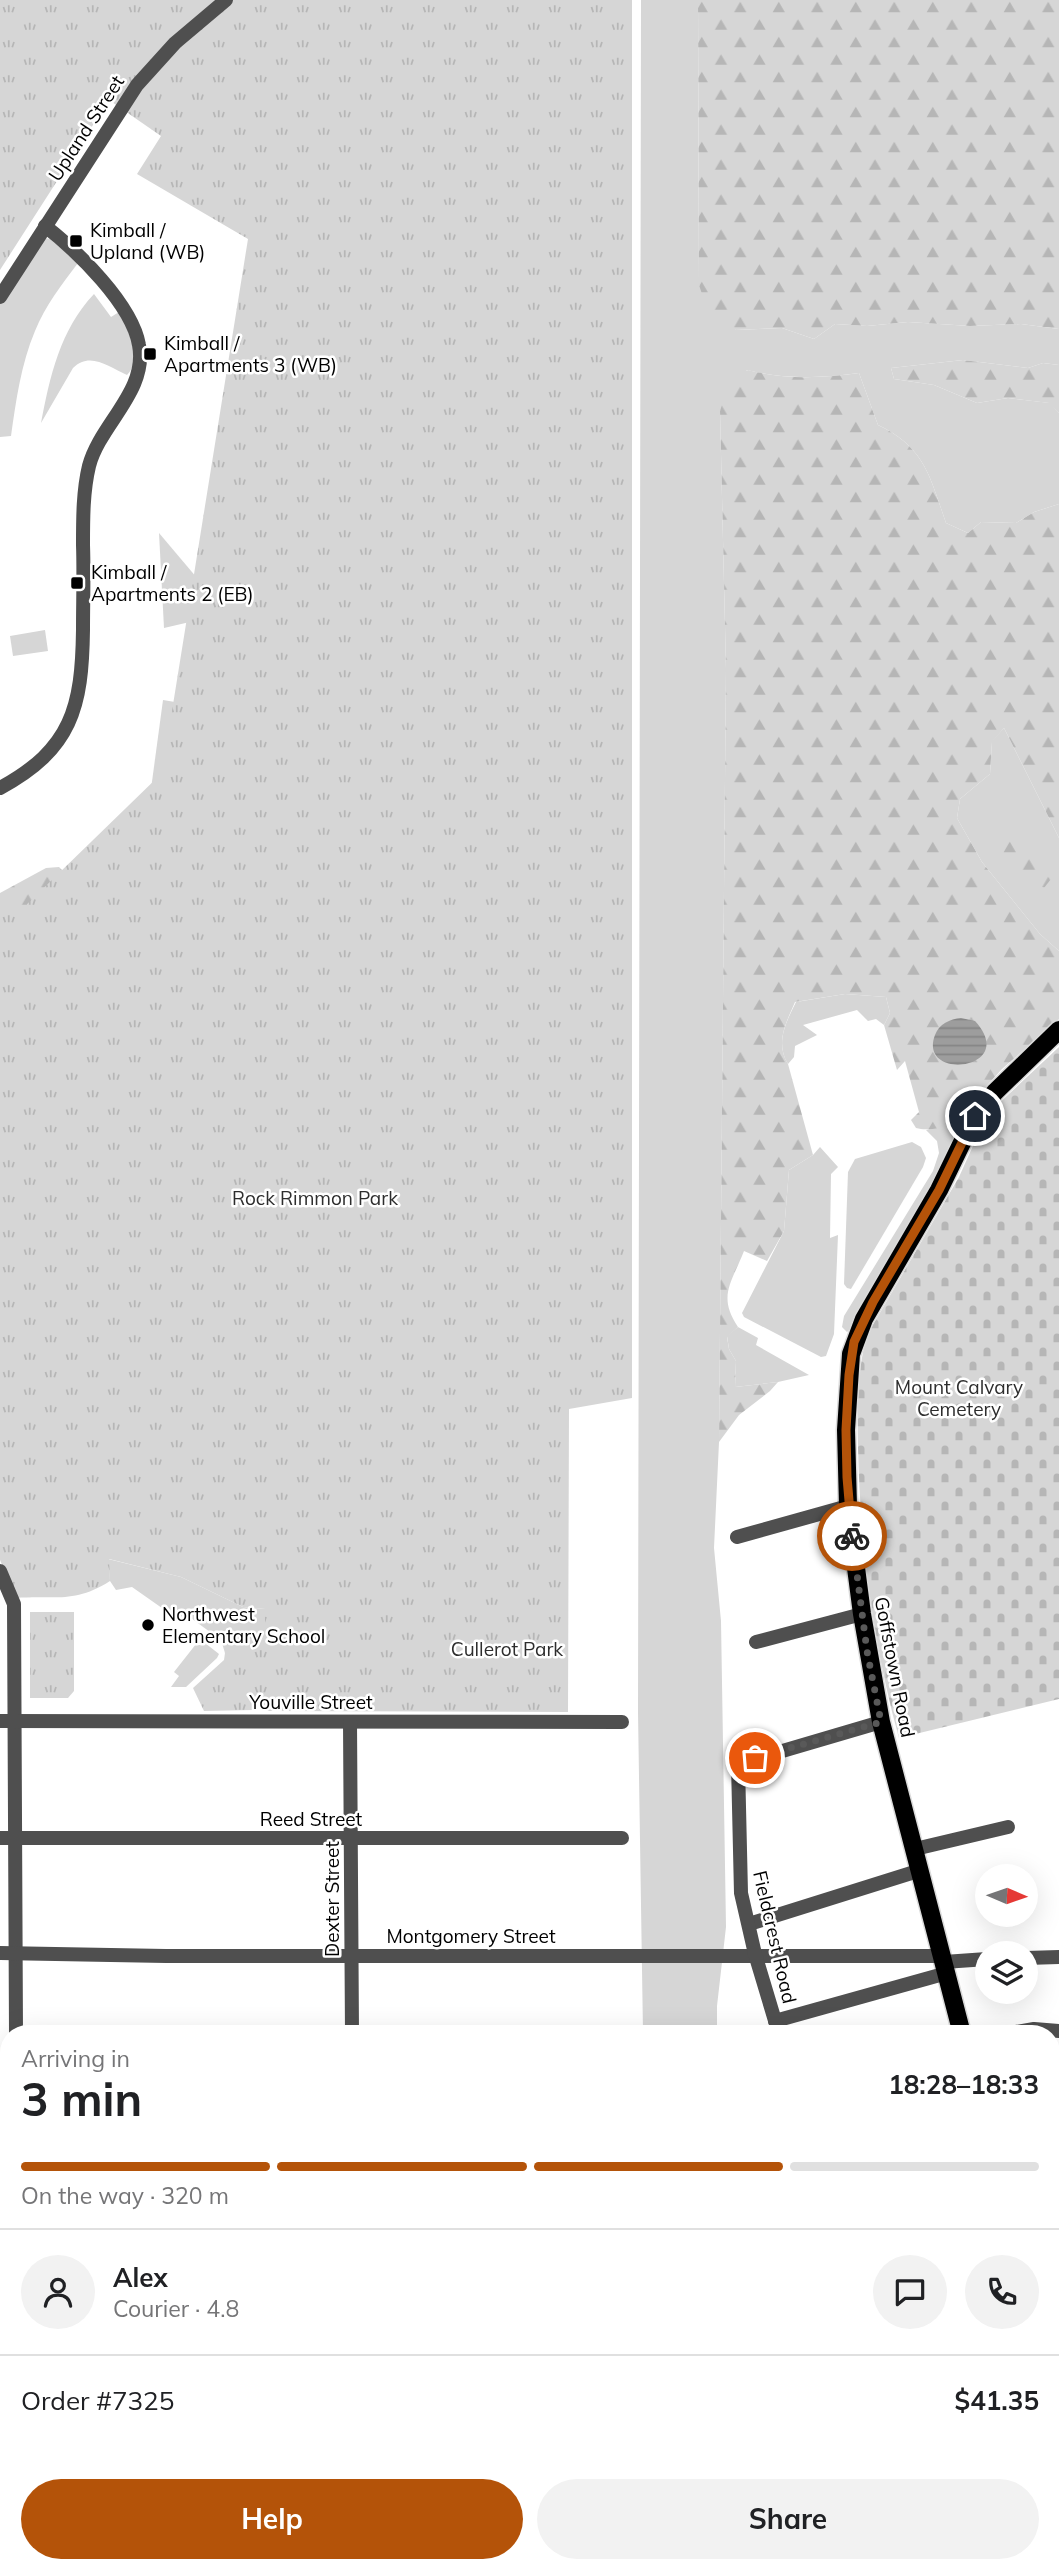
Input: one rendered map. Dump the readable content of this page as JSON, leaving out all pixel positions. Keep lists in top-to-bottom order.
{
  "streets": {
    "main road": ["Goffstown Road"],
    "street": [
      "Upland Street",
      "Youville Street",
      "Reed Street",
      "Dexter Street",
      "Montgomery Street",
      "Fieldcrest Road"
    ]
  },
  "crossings": [
    ["Goffstown Road", "Montgomery Street"],
    ["Goffstown Road", "Fieldcrest Road"],
    ["Youville Street", "Dexter Street"],
    ["Reed Street", "Dexter Street"],
    ["Dexter Street", "Montgomery Street"],
    ["Montgomery Street", "Fieldcrest Road"]
  ],
  "parks": ["Rock Rimmon Park", "Mount Calvary Cemetery", "Cullerot Park"],
  "places": {
    "transit": ["Kimball / Upland (WB)", "Kimball / Apartments 3 (WB)", "Kimball / Apartments 2 (EB)"],
    "other": ["Northwest Elementary School"]
  },
  "north": "right",
  "page": {
    "heading": ["3 min", "Arriving in", "18:28–18:33"],
    "panel": [
      "Alex",
      "Courier · 4.8",
      "Order #7325",
      "$41.35"
    ],
    "bar": "On the way · 320 m",
    "buttons": ["Help", "Share"]
  }
}
